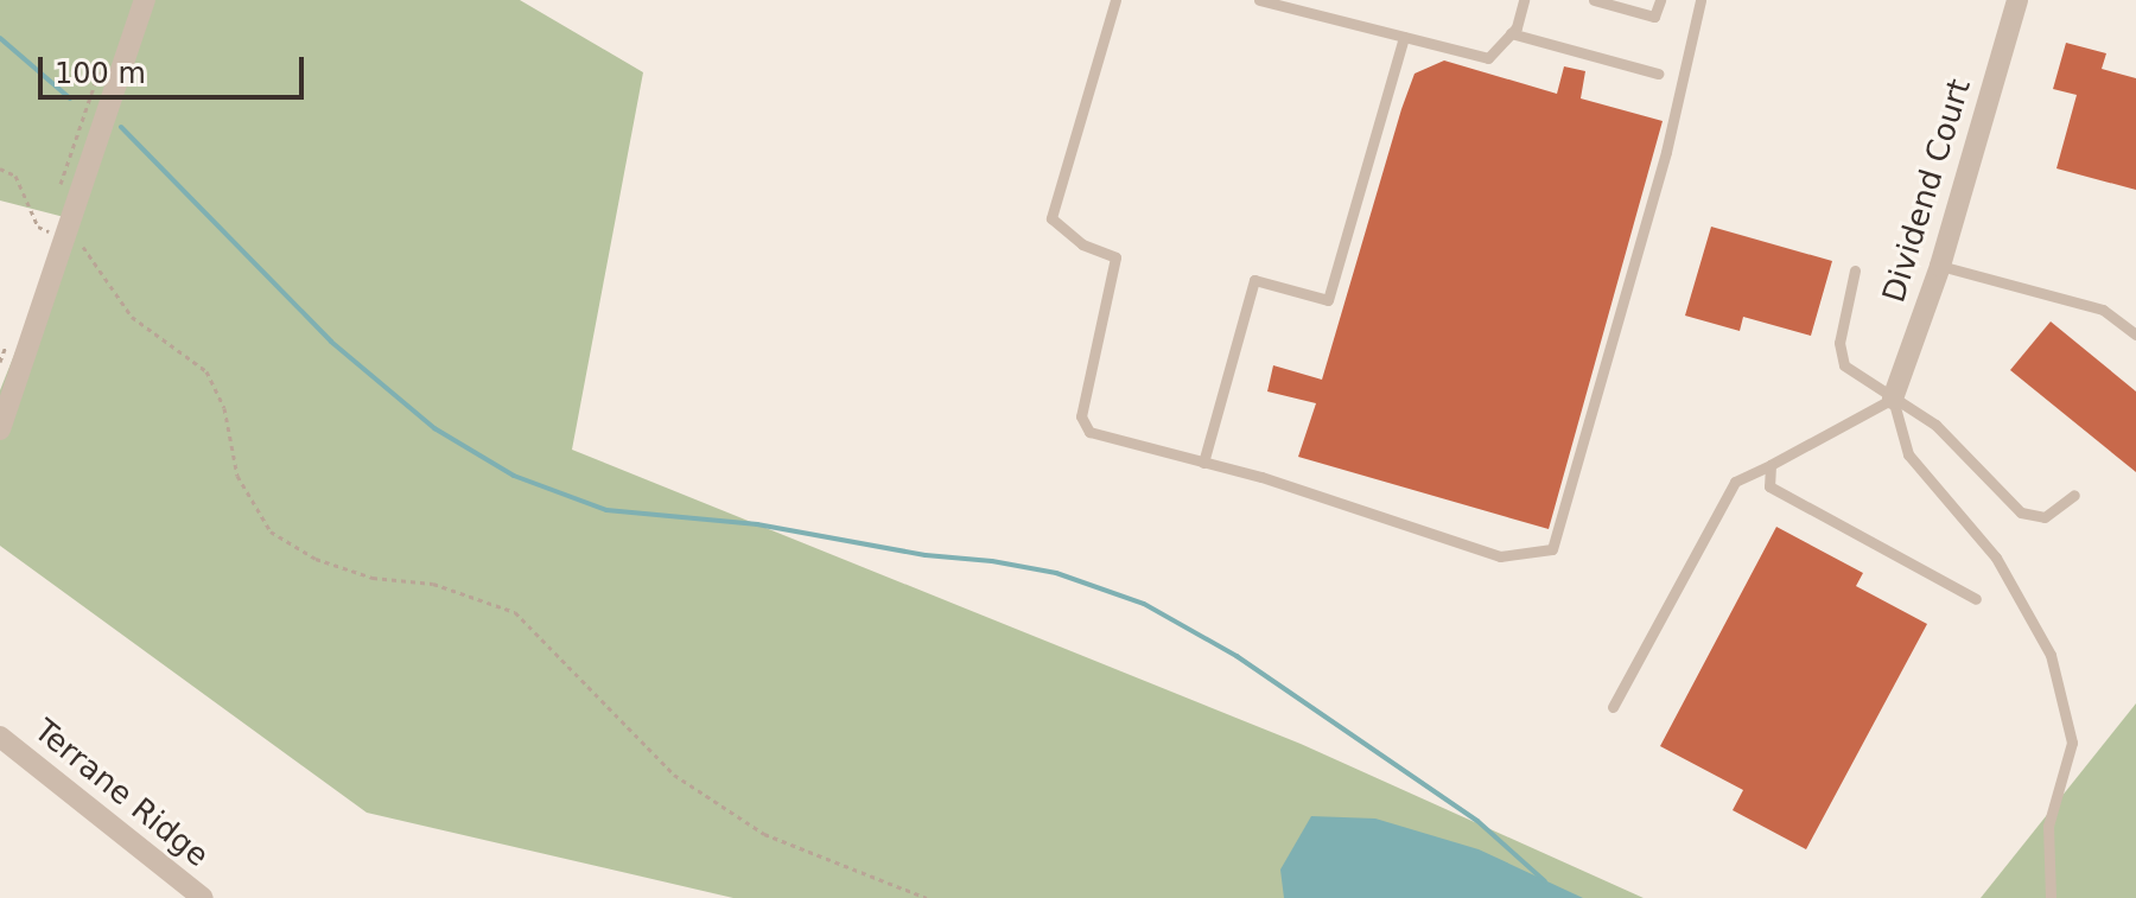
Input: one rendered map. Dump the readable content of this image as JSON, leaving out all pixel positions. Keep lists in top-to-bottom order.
{
  "streets": {
    "street": ["Dividend Court", "Terrane Ridge"]
  },
  "scale_bar": "100 m"
}
